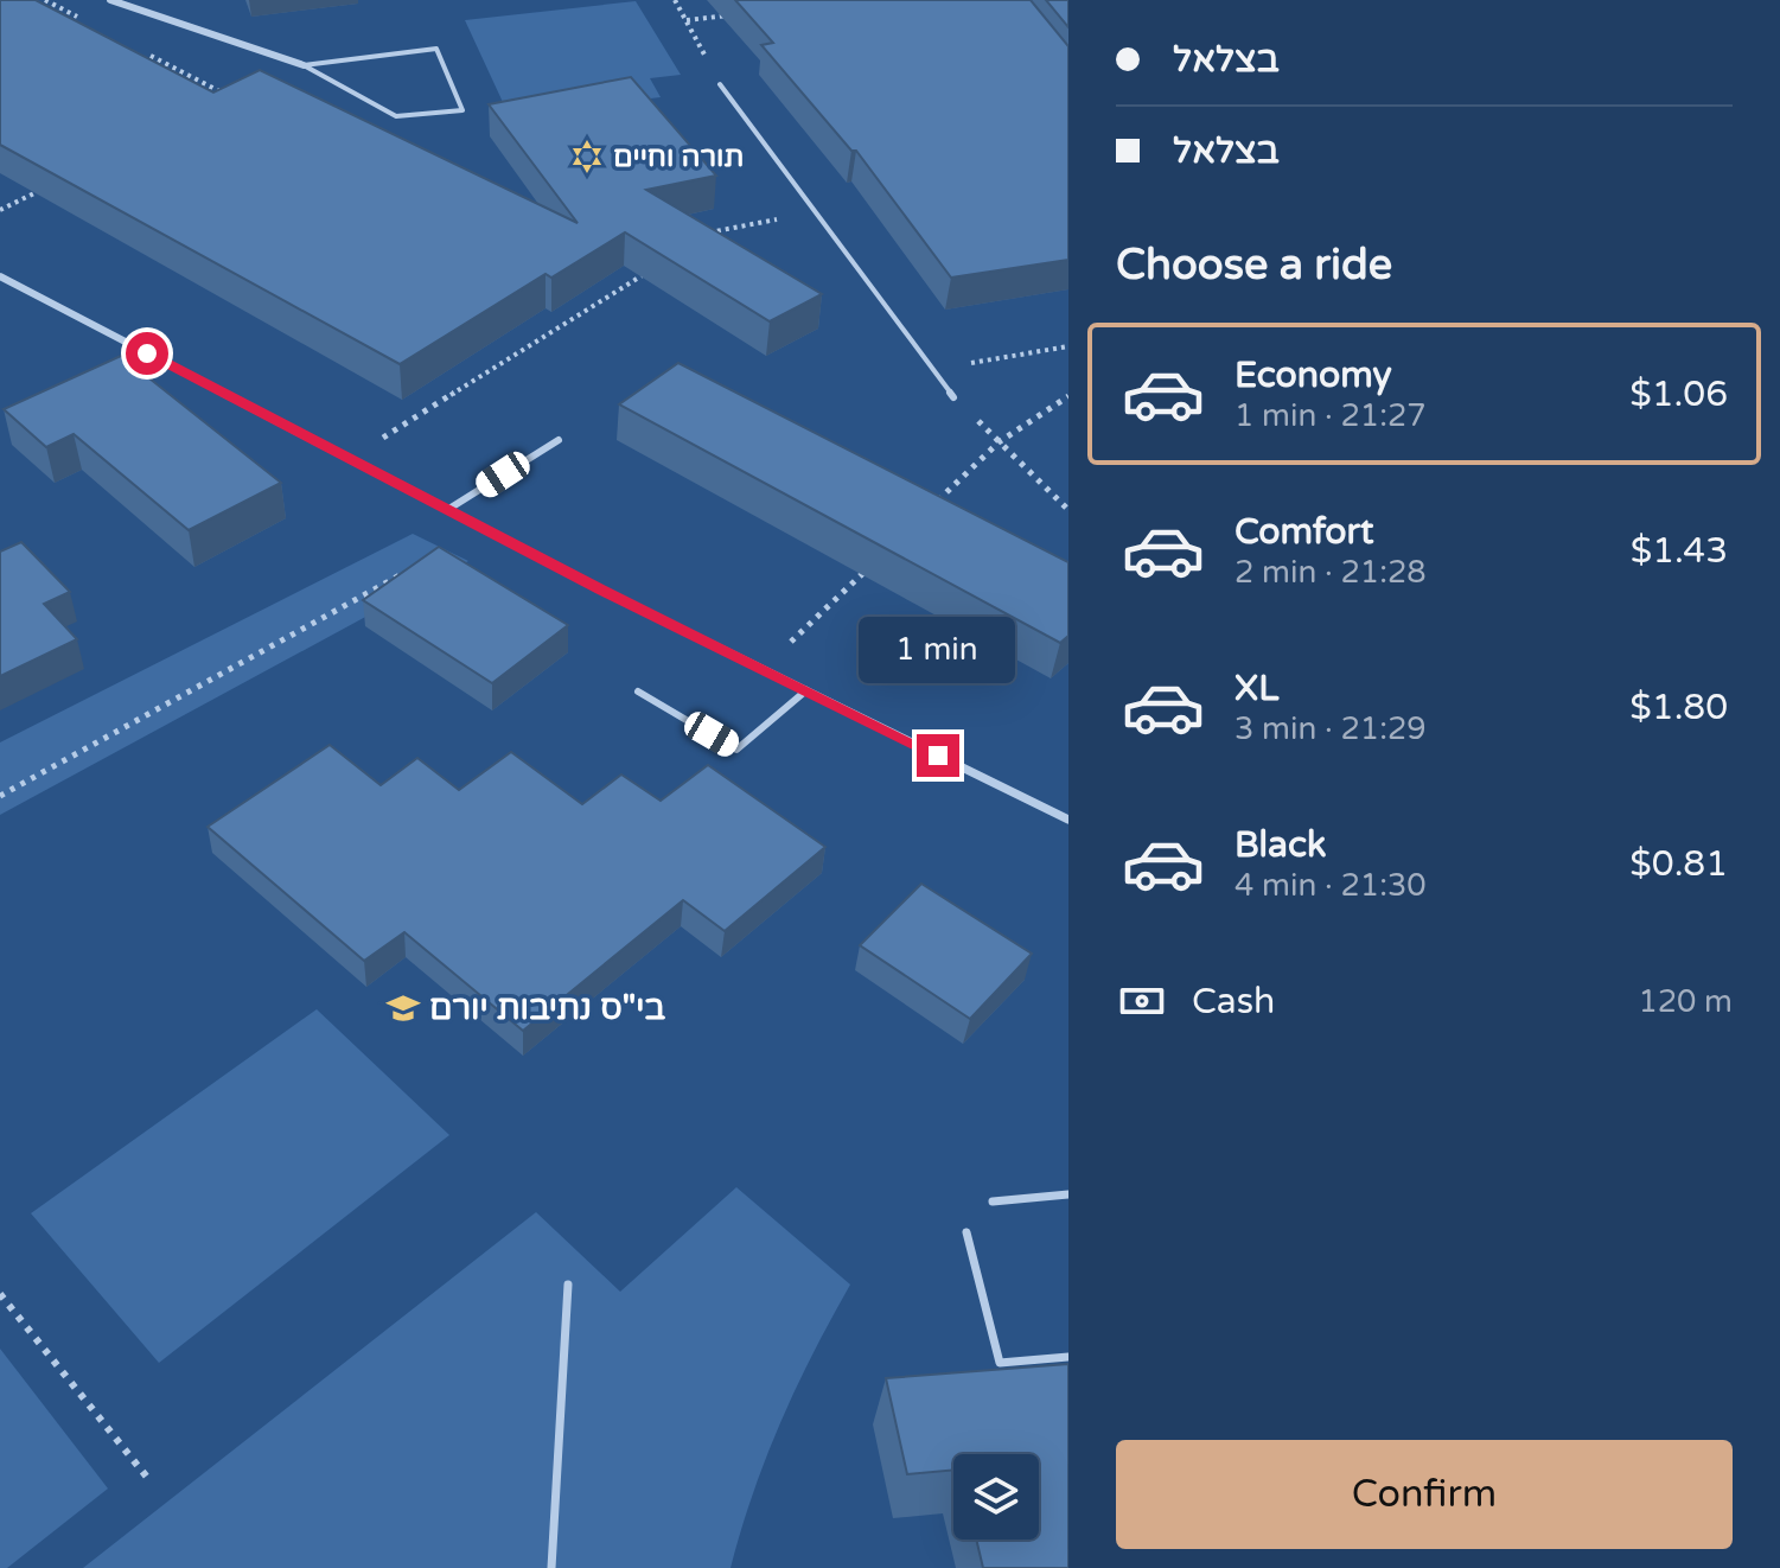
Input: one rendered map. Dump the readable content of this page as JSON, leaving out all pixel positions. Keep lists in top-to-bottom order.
{
  "places": {
    "synagogue": ["תורה וחיים"],
    "school or university": ["בי\"ס נתיבות יורם"]
  },
  "page": {
    "banner": ["בצלאל", "בצלאל"],
    "heading": "Choose a ride",
    "list": [
      {
        "name": "Economy",
        "note": "1 min · 21:27",
        "value": "$1.06"
      },
      {
        "name": "Comfort",
        "note": "2 min · 21:28",
        "value": "$1.43"
      },
      {
        "name": "XL",
        "note": "3 min · 21:29",
        "value": "$1.80"
      },
      {
        "name": "Black",
        "note": "4 min · 21:30",
        "value": "$0.81"
      }
    ],
    "bubble": "1 min",
    "pay": ["Cash", "120 m"],
    "buttons": "Confirm"
  }
}
